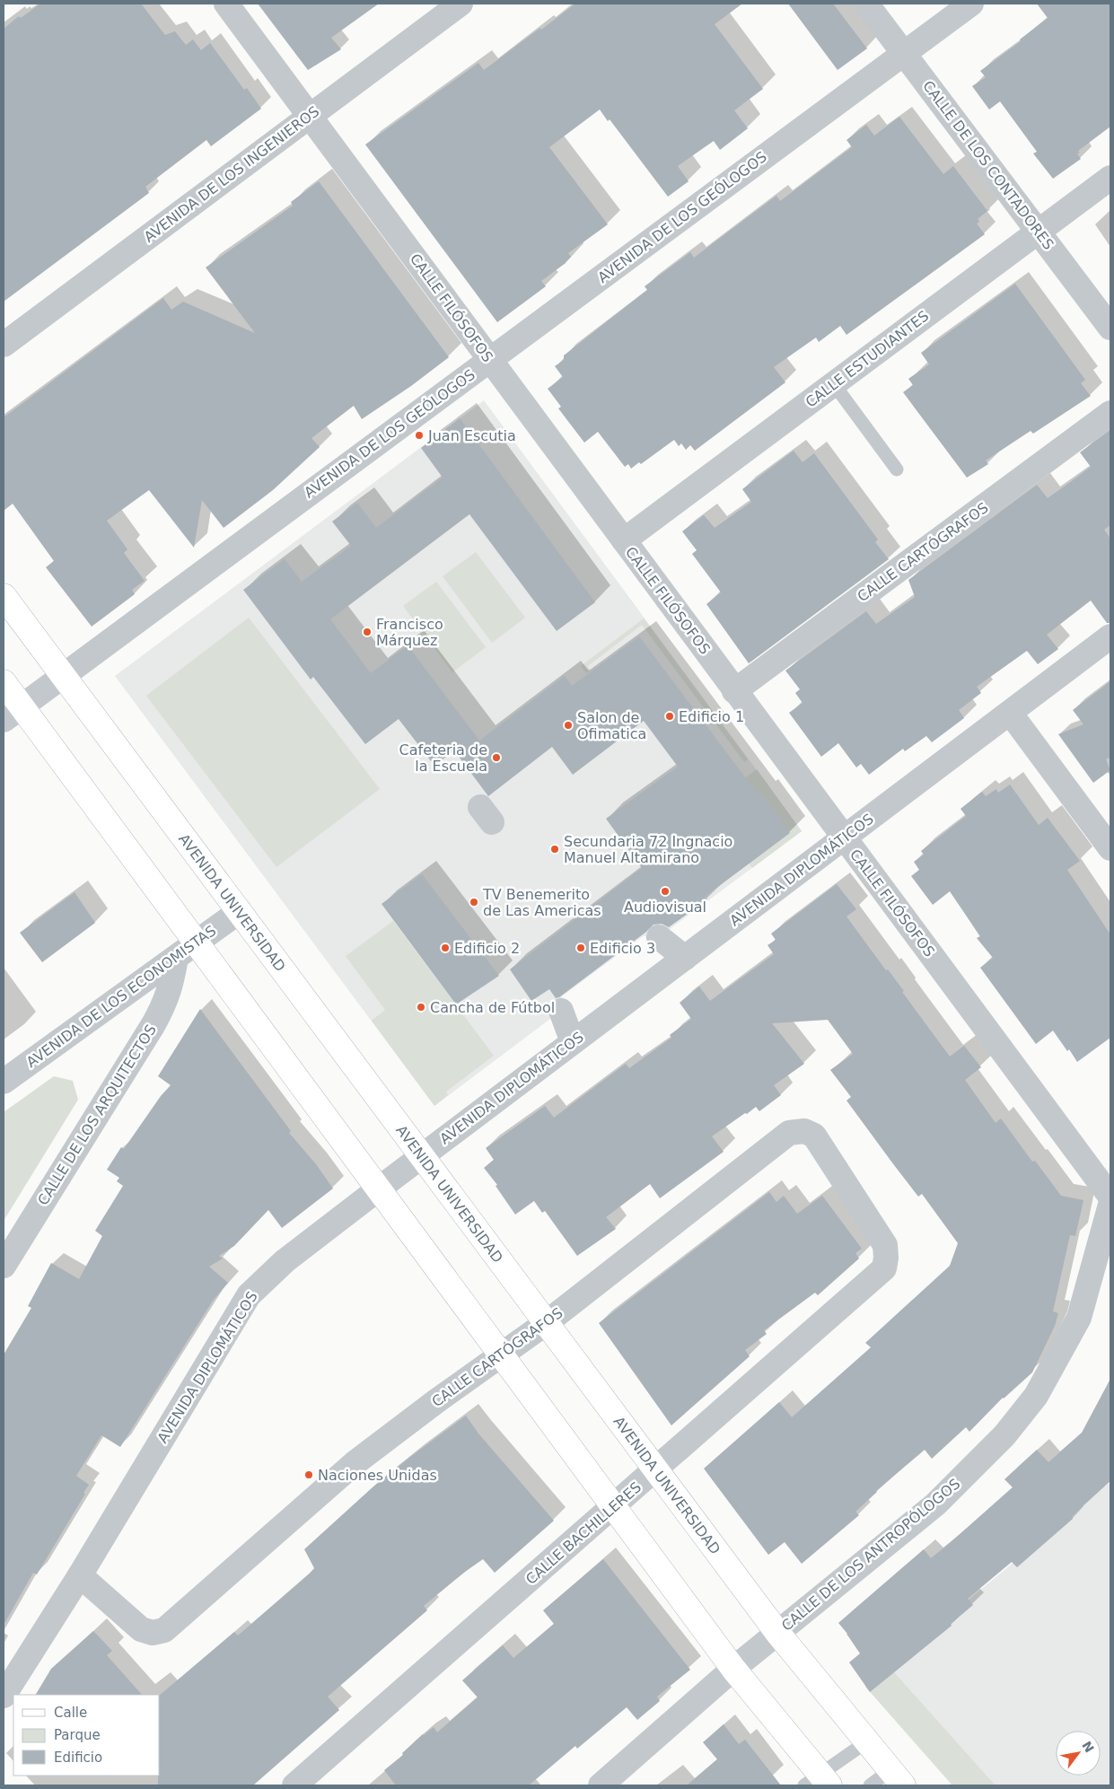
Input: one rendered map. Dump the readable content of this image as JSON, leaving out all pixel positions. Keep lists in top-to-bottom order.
{
  "streets": {
    "street": [
      "CALLE DE LOS CONTADORES",
      "AVENIDA DE LOS INGENIEROS",
      "AVENIDA DE LOS GEÓLOGOS",
      "CALLE FILÓSOFOS",
      "CALLE ESTUDIANTES",
      "CALLE CARTÓGRAFOS",
      "AVENIDA DIPLOMÁTICOS",
      "AVENIDA UNIVERSIDAD",
      "AVENIDA DE LOS ECONOMISTAS",
      "CALLE DE LOS ARQUITECTOS",
      "CALLE BACHILLERES",
      "CALLE DE LOS ANTROPÓLOGOS"
    ]
  },
  "crossings": [
    ["CALLE DE LOS CONTADORES", "AVENIDA DE LOS GEÓLOGOS"],
    ["CALLE DE LOS CONTADORES", "CALLE ESTUDIANTES"],
    ["AVENIDA DE LOS INGENIEROS", "CALLE FILÓSOFOS"],
    ["AVENIDA DE LOS GEÓLOGOS", "CALLE FILÓSOFOS"],
    ["AVENIDA DE LOS GEÓLOGOS", "AVENIDA UNIVERSIDAD"],
    ["CALLE FILÓSOFOS", "CALLE ESTUDIANTES"],
    ["CALLE FILÓSOFOS", "CALLE CARTÓGRAFOS"],
    ["CALLE FILÓSOFOS", "AVENIDA DIPLOMÁTICOS"],
    ["CALLE CARTÓGRAFOS", "AVENIDA DIPLOMÁTICOS"],
    ["CALLE CARTÓGRAFOS", "AVENIDA UNIVERSIDAD"],
    ["CALLE CARTÓGRAFOS", "CALLE BACHILLERES"],
    ["AVENIDA DIPLOMÁTICOS", "AVENIDA UNIVERSIDAD"],
    ["AVENIDA UNIVERSIDAD", "AVENIDA DE LOS ECONOMISTAS"],
    ["AVENIDA UNIVERSIDAD", "CALLE BACHILLERES"],
    ["AVENIDA UNIVERSIDAD", "CALLE DE LOS ANTROPÓLOGOS"],
    ["AVENIDA DE LOS ECONOMISTAS", "CALLE DE LOS ARQUITECTOS"]
  ],
  "places": [
    "Juan Escutia",
    "Francisco Márquez",
    "Edificio 1",
    "Salon de Ofimatica",
    "Cafeteria de la Escuela",
    "Secundaria 72 Ingnacio Manuel Altamirano",
    "Audiovisual",
    "TV Benemerito de Las Americas",
    "Edificio 2",
    "Edificio 3",
    "Cancha de Fútbol",
    "Naciones Unidas"
  ],
  "legend": ["Calle", "Parque", "Edificio"],
  "north": "top right"
}
